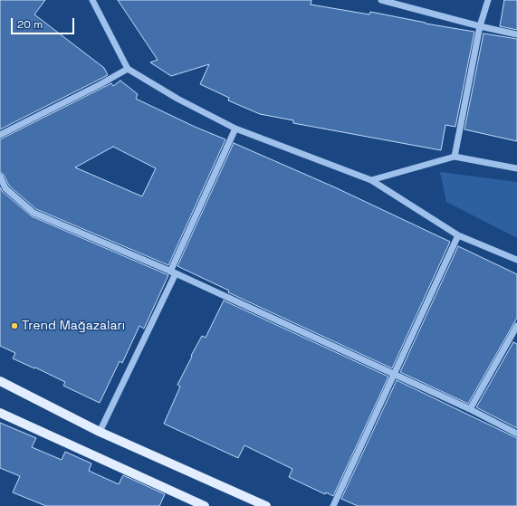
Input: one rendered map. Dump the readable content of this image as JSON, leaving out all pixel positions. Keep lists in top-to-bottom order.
{
  "places": ["Trend Mağazaları"],
  "scale_bar": "20 m"
}
